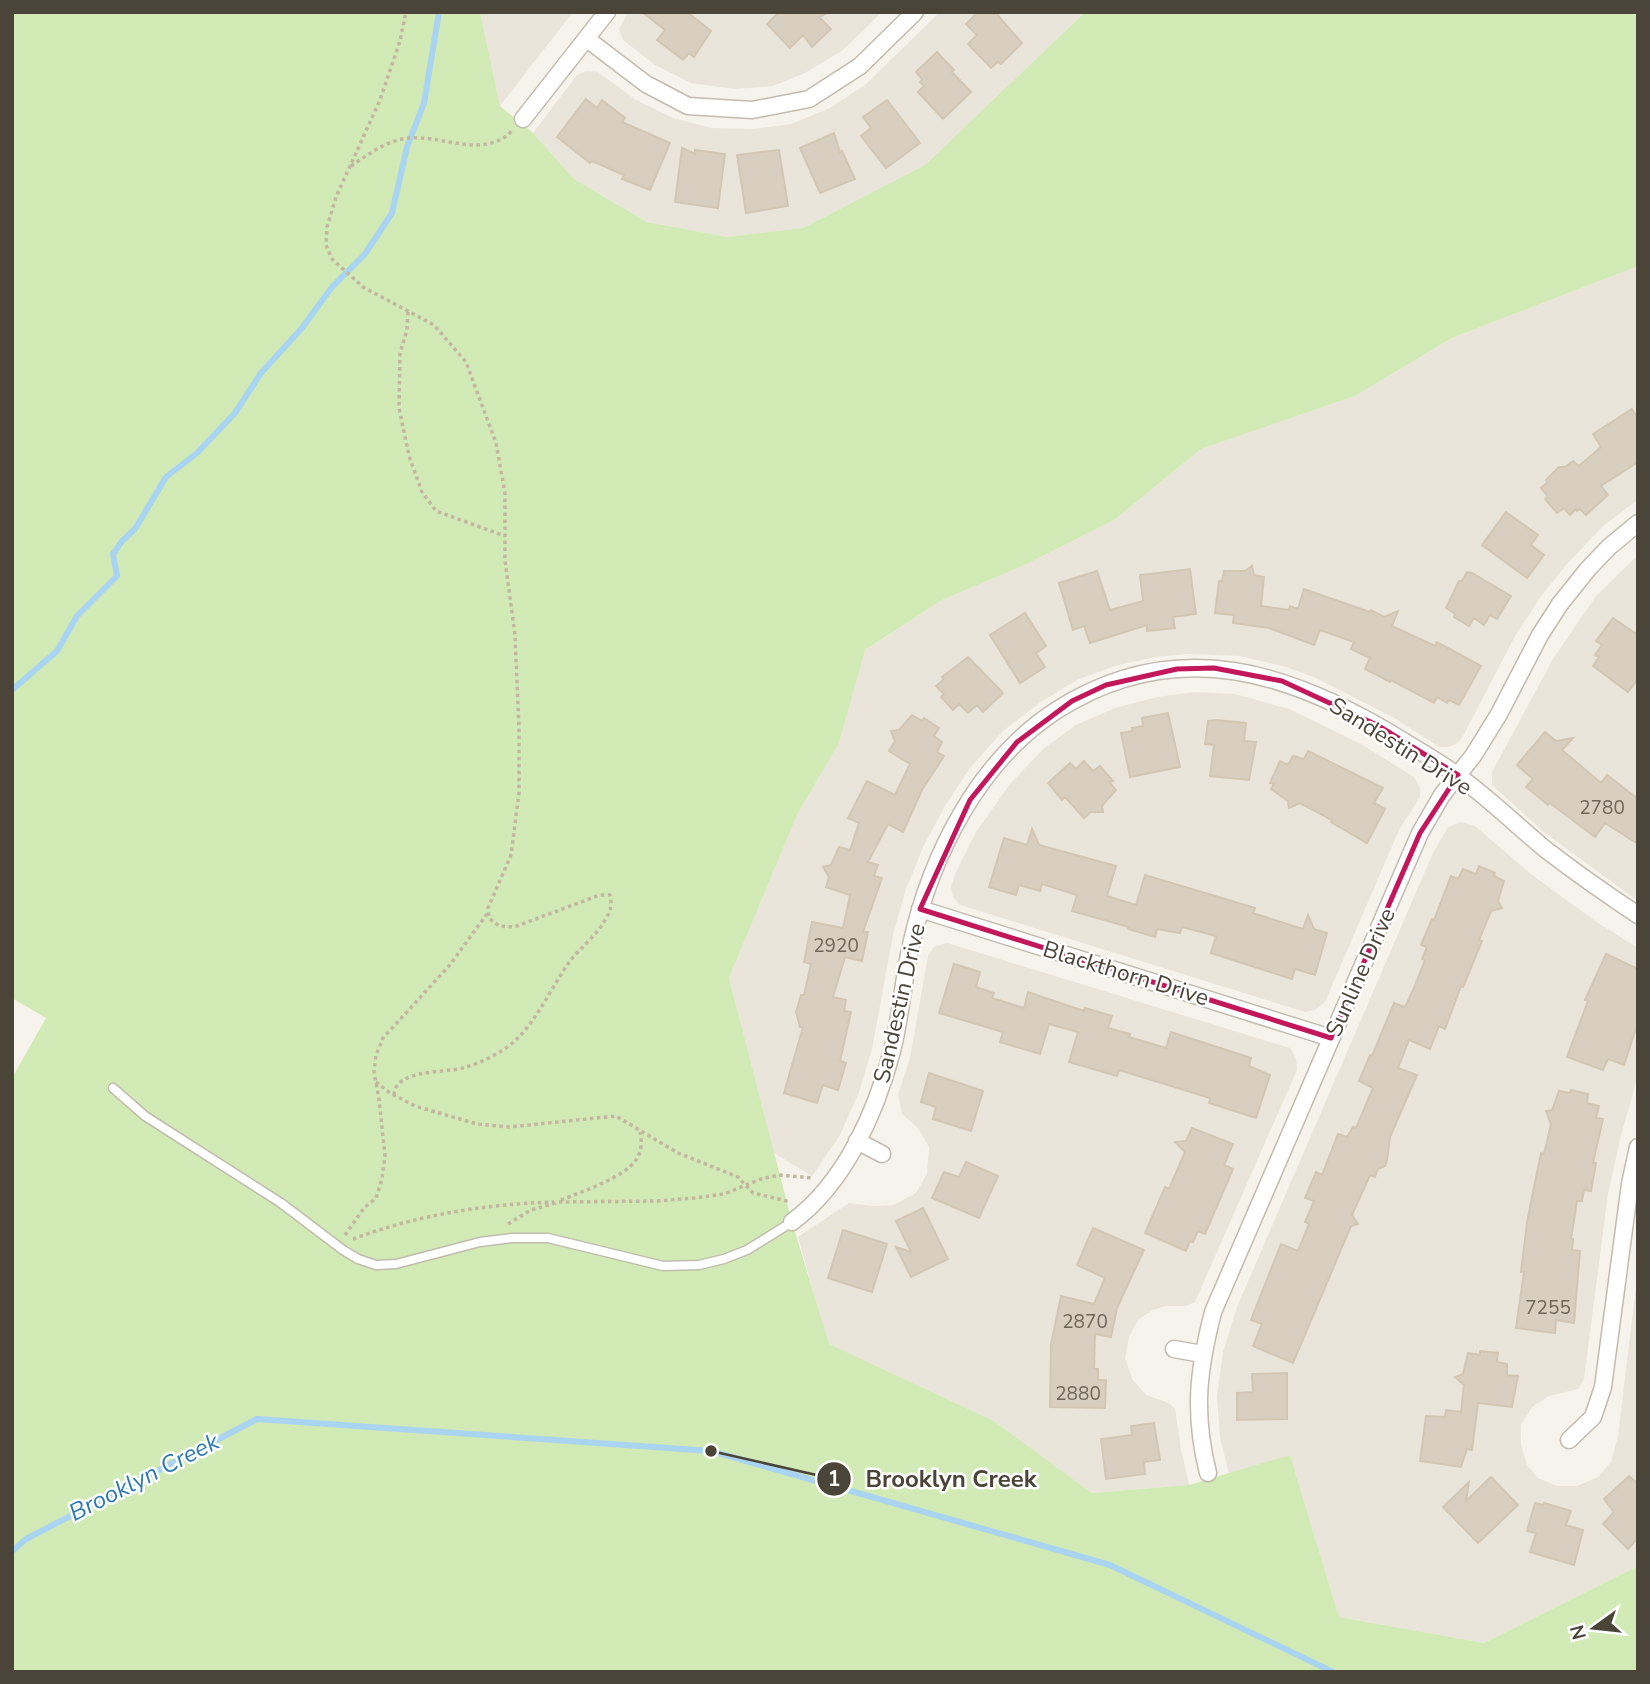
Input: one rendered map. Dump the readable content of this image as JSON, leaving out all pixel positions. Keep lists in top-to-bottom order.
{
  "streets": {
    "street": ["Sandestin Drive", "Sunline Drive", "Blackthorn Drive"]
  },
  "crossings": [
    ["Sandestin Drive", "Sunline Drive"],
    ["Sandestin Drive", "Blackthorn Drive"],
    ["Sunline Drive", "Blackthorn Drive"]
  ],
  "water": ["Brooklyn Creek"],
  "places": ["Brooklyn Creek"],
  "house_numbers": [
    "2780",
    "2920",
    "7255",
    "2870",
    "2880"
  ],
  "north": "left"
}
